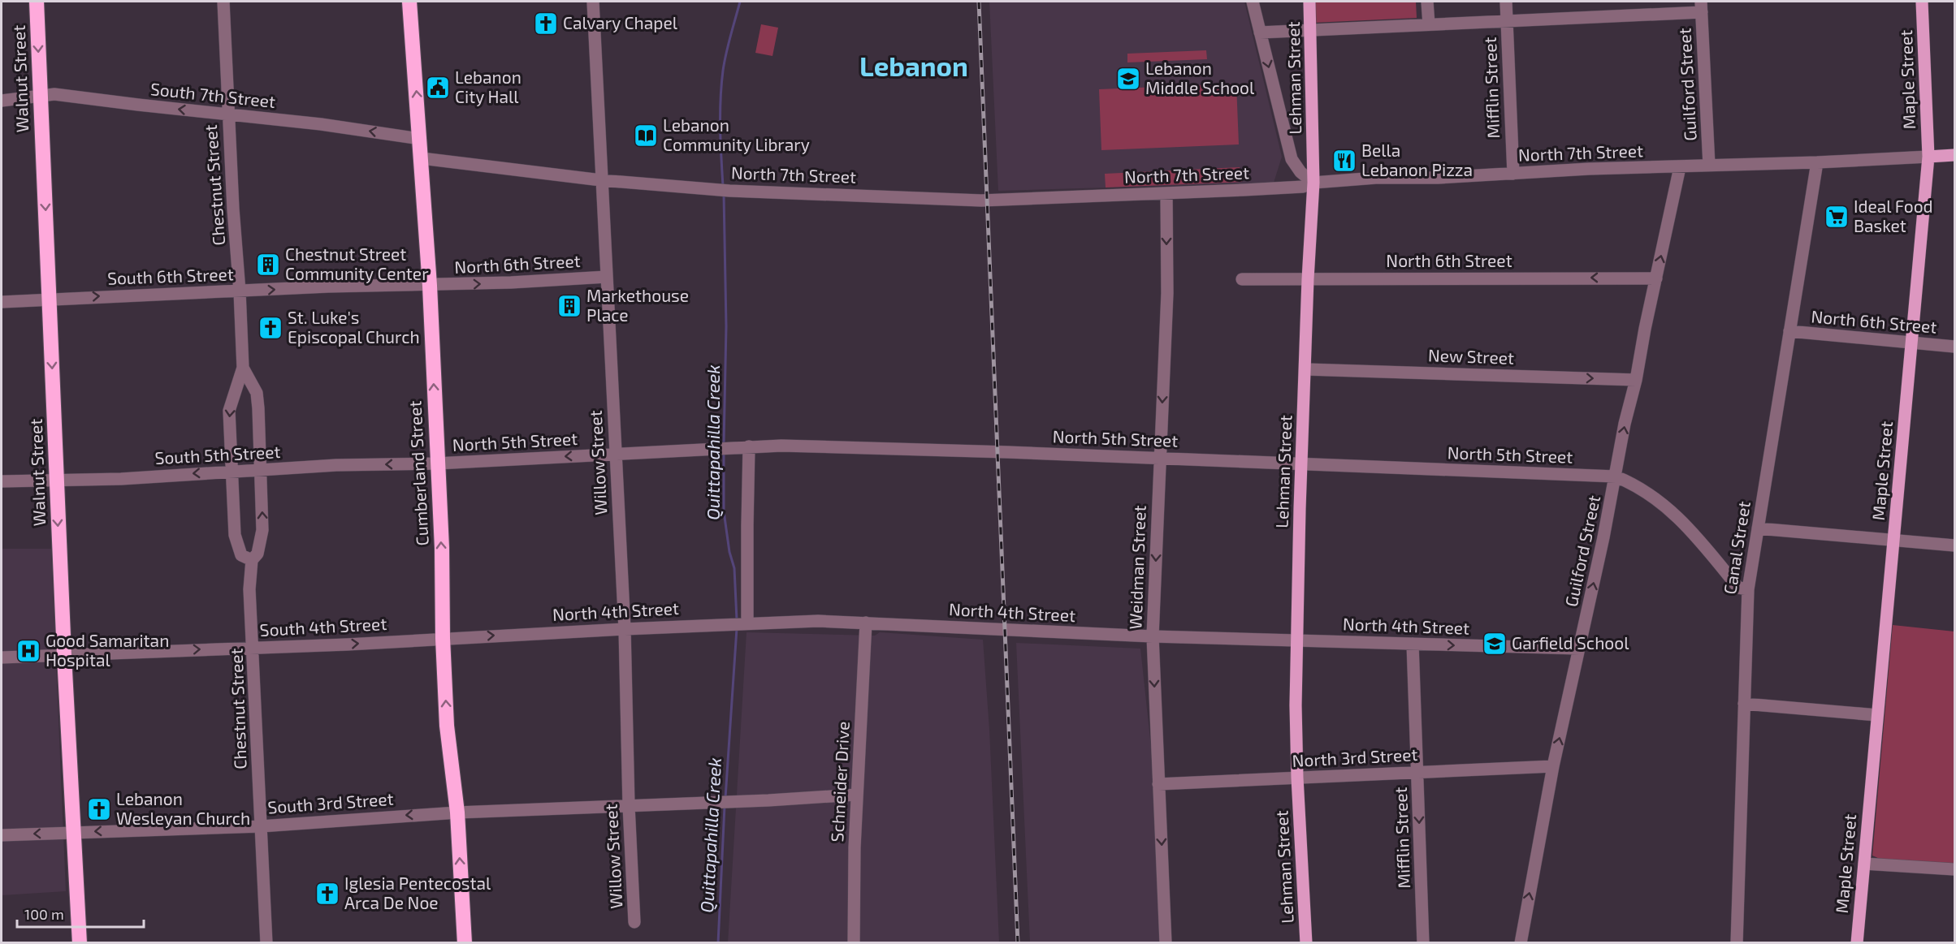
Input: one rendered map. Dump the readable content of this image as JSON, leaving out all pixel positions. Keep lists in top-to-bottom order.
{
  "streets": {
    "highway": ["Walnut Street", "Cumberland Street"],
    "main road": ["Lehman Street", "Maple Street", "North 7th Street"],
    "street": [
      "Guilford Street",
      "Mifflin Street",
      "South 7th Street",
      "Chestnut Street",
      "North 6th Street",
      "South 6th Street",
      "New Street",
      "North 5th Street",
      "South 5th Street",
      "Willow Street",
      "Canal Street",
      "Weidman Street",
      "North 4th Street",
      "South 4th Street",
      "North 3rd Street",
      "Schneider Drive",
      "South 3rd Street"
    ]
  },
  "crossings": [
    ["Lehman Street", "North 7th Street"],
    ["Lehman Street", "North 6th Street"],
    ["Lehman Street", "New Street"],
    ["Lehman Street", "North 5th Street"],
    ["Lehman Street", "North 4th Street"],
    ["Lehman Street", "North 3rd Street"],
    ["Walnut Street", "South 7th Street"],
    ["Walnut Street", "South 6th Street"],
    ["Walnut Street", "South 5th Street"],
    ["Walnut Street", "South 4th Street"],
    ["Walnut Street", "South 3rd Street"],
    ["Maple Street", "North 7th Street"],
    ["Maple Street", "North 6th Street"],
    ["Guilford Street", "North 7th Street"],
    ["Guilford Street", "North 6th Street"],
    ["Guilford Street", "New Street"],
    ["Guilford Street", "North 5th Street"],
    ["Guilford Street", "North 4th Street"],
    ["Guilford Street", "North 3rd Street"],
    ["Mifflin Street", "North 7th Street"],
    ["Mifflin Street", "North 4th Street"],
    ["Mifflin Street", "North 3rd Street"],
    ["South 7th Street", "Chestnut Street"],
    ["South 7th Street", "Cumberland Street"],
    ["North 7th Street", "Willow Street"],
    ["North 7th Street", "Cumberland Street"],
    ["North 7th Street", "Canal Street"],
    ["North 7th Street", "Weidman Street"],
    ["Chestnut Street", "South 6th Street"],
    ["Chestnut Street", "South 5th Street"],
    ["Chestnut Street", "South 4th Street"],
    ["Chestnut Street", "South 3rd Street"],
    ["North 6th Street", "South 6th Street"],
    ["North 6th Street", "Willow Street"],
    ["North 6th Street", "Cumberland Street"],
    ["North 6th Street", "Canal Street"],
    ["South 6th Street", "Cumberland Street"],
    ["North 5th Street", "South 5th Street"],
    ["North 5th Street", "Willow Street"],
    ["North 5th Street", "Cumberland Street"],
    ["North 5th Street", "Canal Street"],
    ["North 5th Street", "Weidman Street"],
    ["South 5th Street", "Cumberland Street"],
    ["Willow Street", "North 4th Street"],
    ["Cumberland Street", "North 4th Street"],
    ["Cumberland Street", "South 4th Street"],
    ["Cumberland Street", "South 3rd Street"],
    ["Weidman Street", "North 4th Street"],
    ["Weidman Street", "North 3rd Street"],
    ["North 4th Street", "South 4th Street"],
    ["North 4th Street", "Schneider Drive"]
  ],
  "one_way": [
    "Walnut Street",
    "Guilford Street",
    "Mifflin Street",
    "South 7th Street",
    "South 6th Street",
    "New Street",
    "South 5th Street",
    "Cumberland Street",
    "Weidman Street",
    "South 4th Street",
    "South 3rd Street"
  ],
  "districts": ["Lebanon"],
  "water": ["Quittapahilla Creek"],
  "places": {
    "church": [
      "Calvary Chapel",
      "St. Luke's Episcopal Church",
      "Lebanon Wesleyan Church",
      "Iglesia Pentecostal Arca De Noe"
    ],
    "school or university": ["Lebanon Middle School", "Garfield School"],
    "public building": ["Lebanon City Hall"],
    "library": ["Lebanon Community Library"],
    "restaurant": ["Bella Lebanon Pizza"],
    "supermarket": ["Ideal Food Basket"],
    "building": ["Chestnut Street Community Center", "Markethouse Place"],
    "hospital": ["Good Samaritan Hospital"]
  },
  "scale_bar": "100 m"
}
